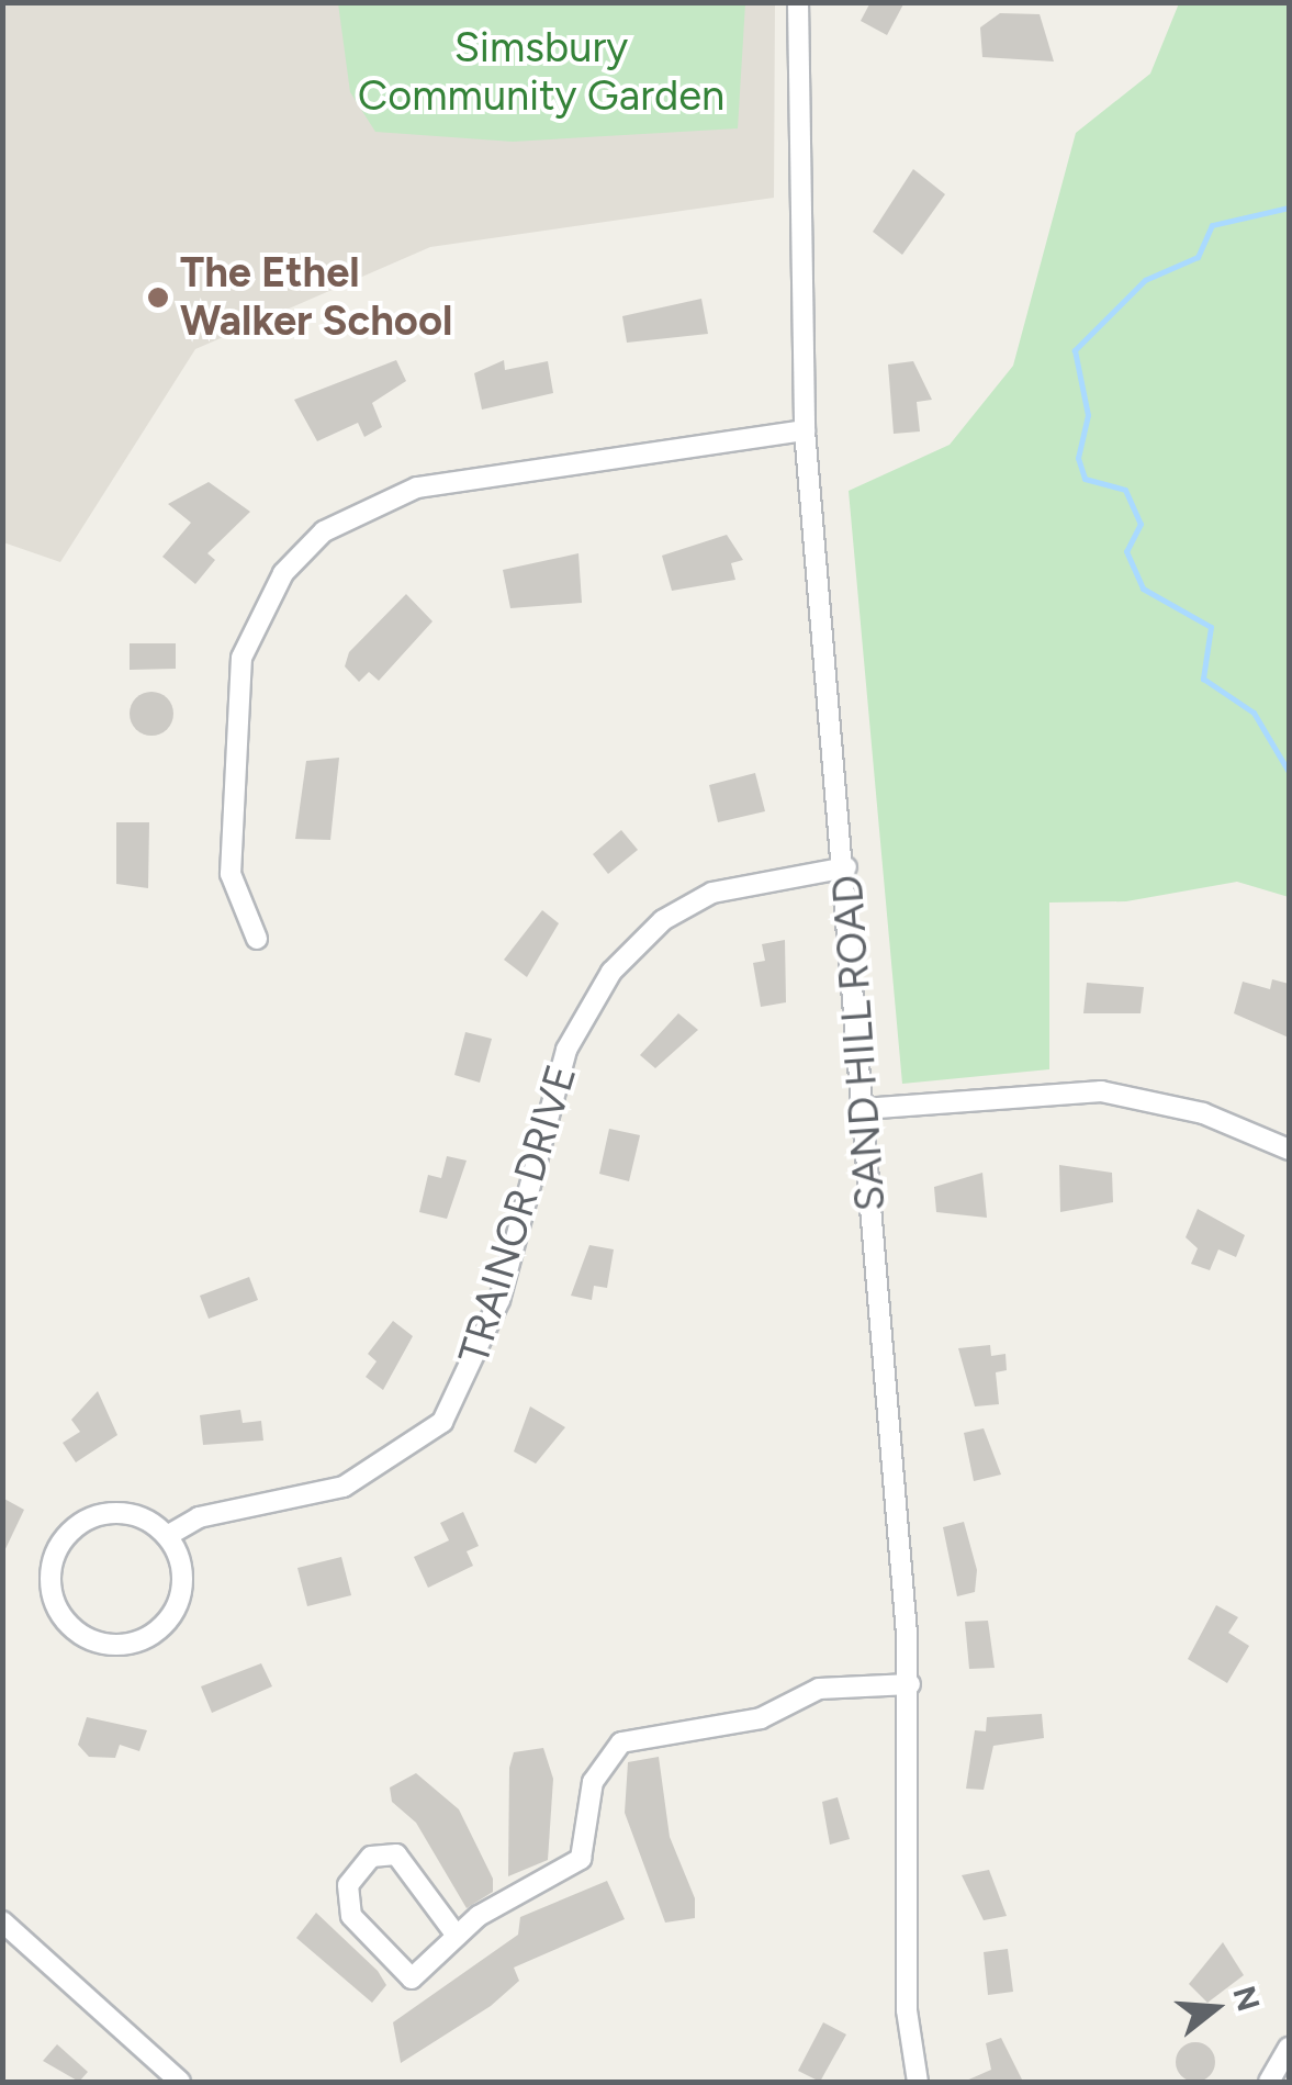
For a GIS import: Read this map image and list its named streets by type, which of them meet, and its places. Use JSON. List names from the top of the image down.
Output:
{
  "streets": {
    "street": ["SAND HILL ROAD", "TRAINOR DRIVE"]
  },
  "crossings": [
    ["SAND HILL ROAD", "TRAINOR DRIVE"]
  ],
  "parks": ["Simsbury Community Garden"],
  "places": ["The Ethel Walker School"],
  "north": "right"
}
